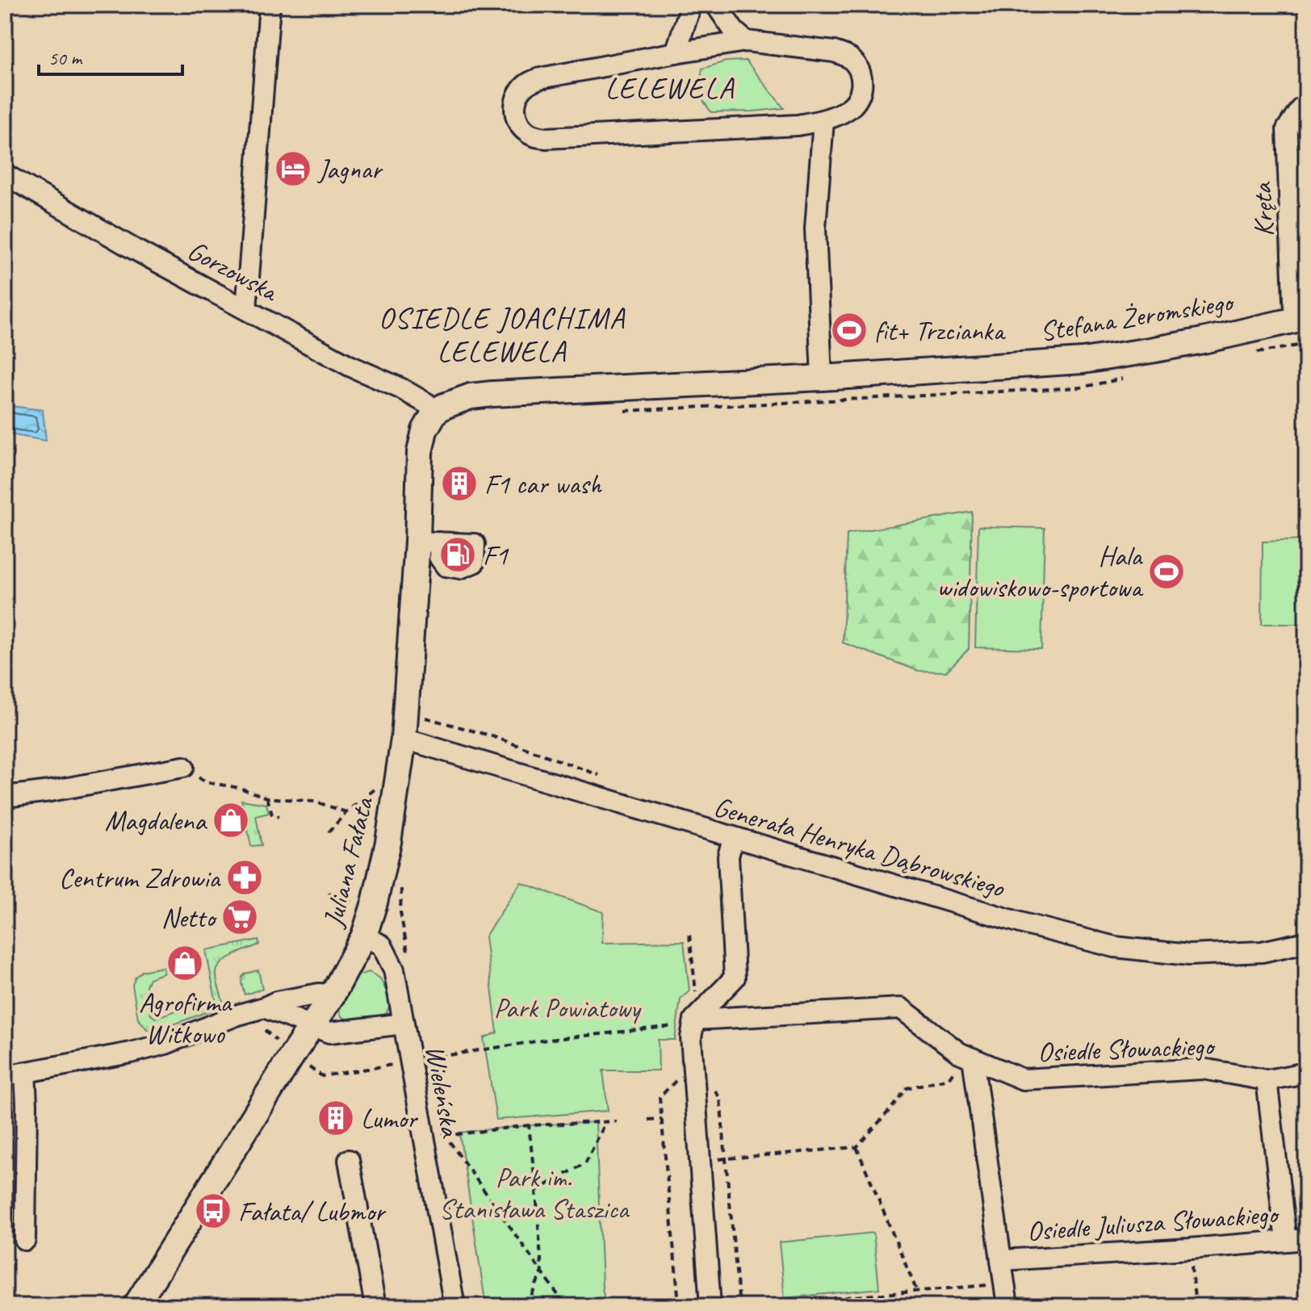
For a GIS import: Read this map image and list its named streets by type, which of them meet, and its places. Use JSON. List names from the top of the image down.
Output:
{
  "streets": {
    "main road": ["Stefana Żeromskiego", "Juliana Fałata"],
    "street": [
      "Kręta",
      "Gorzowska",
      "Generała Henryka Dąbrowskiego",
      "Osiedle Słowackiego",
      "Wieleńska",
      "Osiedle Juliusza Słowackiego"
    ]
  },
  "crossings": [
    ["Kręta", "Stefana Żeromskiego"],
    ["Gorzowska", "Stefana Żeromskiego"],
    ["Gorzowska", "Juliana Fałata"],
    ["Stefana Żeromskiego", "Juliana Fałata"],
    ["Generała Henryka Dąbrowskiego", "Juliana Fałata"],
    ["Juliana Fałata", "Wieleńska"]
  ],
  "districts": ["LELEWELA", "OSIEDLE JOACHIMA LELEWELA"],
  "parks": ["Park Powiatowy", "Park im. Stanisława Staszica"],
  "places": {
    "hotel": ["Jagnar"],
    "sports": ["fit+ Trzcianka", "Hala widowiskowo-sportowa"],
    "building": ["F1 car wash", "Lumor"],
    "fuel station": ["F1"],
    "shop": ["Magdalena", "Agrofirma Witkowo"],
    "pharmacy": ["Centrum Zdrowia"],
    "supermarket": ["Netto"],
    "bus stop": ["Fałata/ Lubmor"]
  },
  "scale_bar": "50 m"
}
